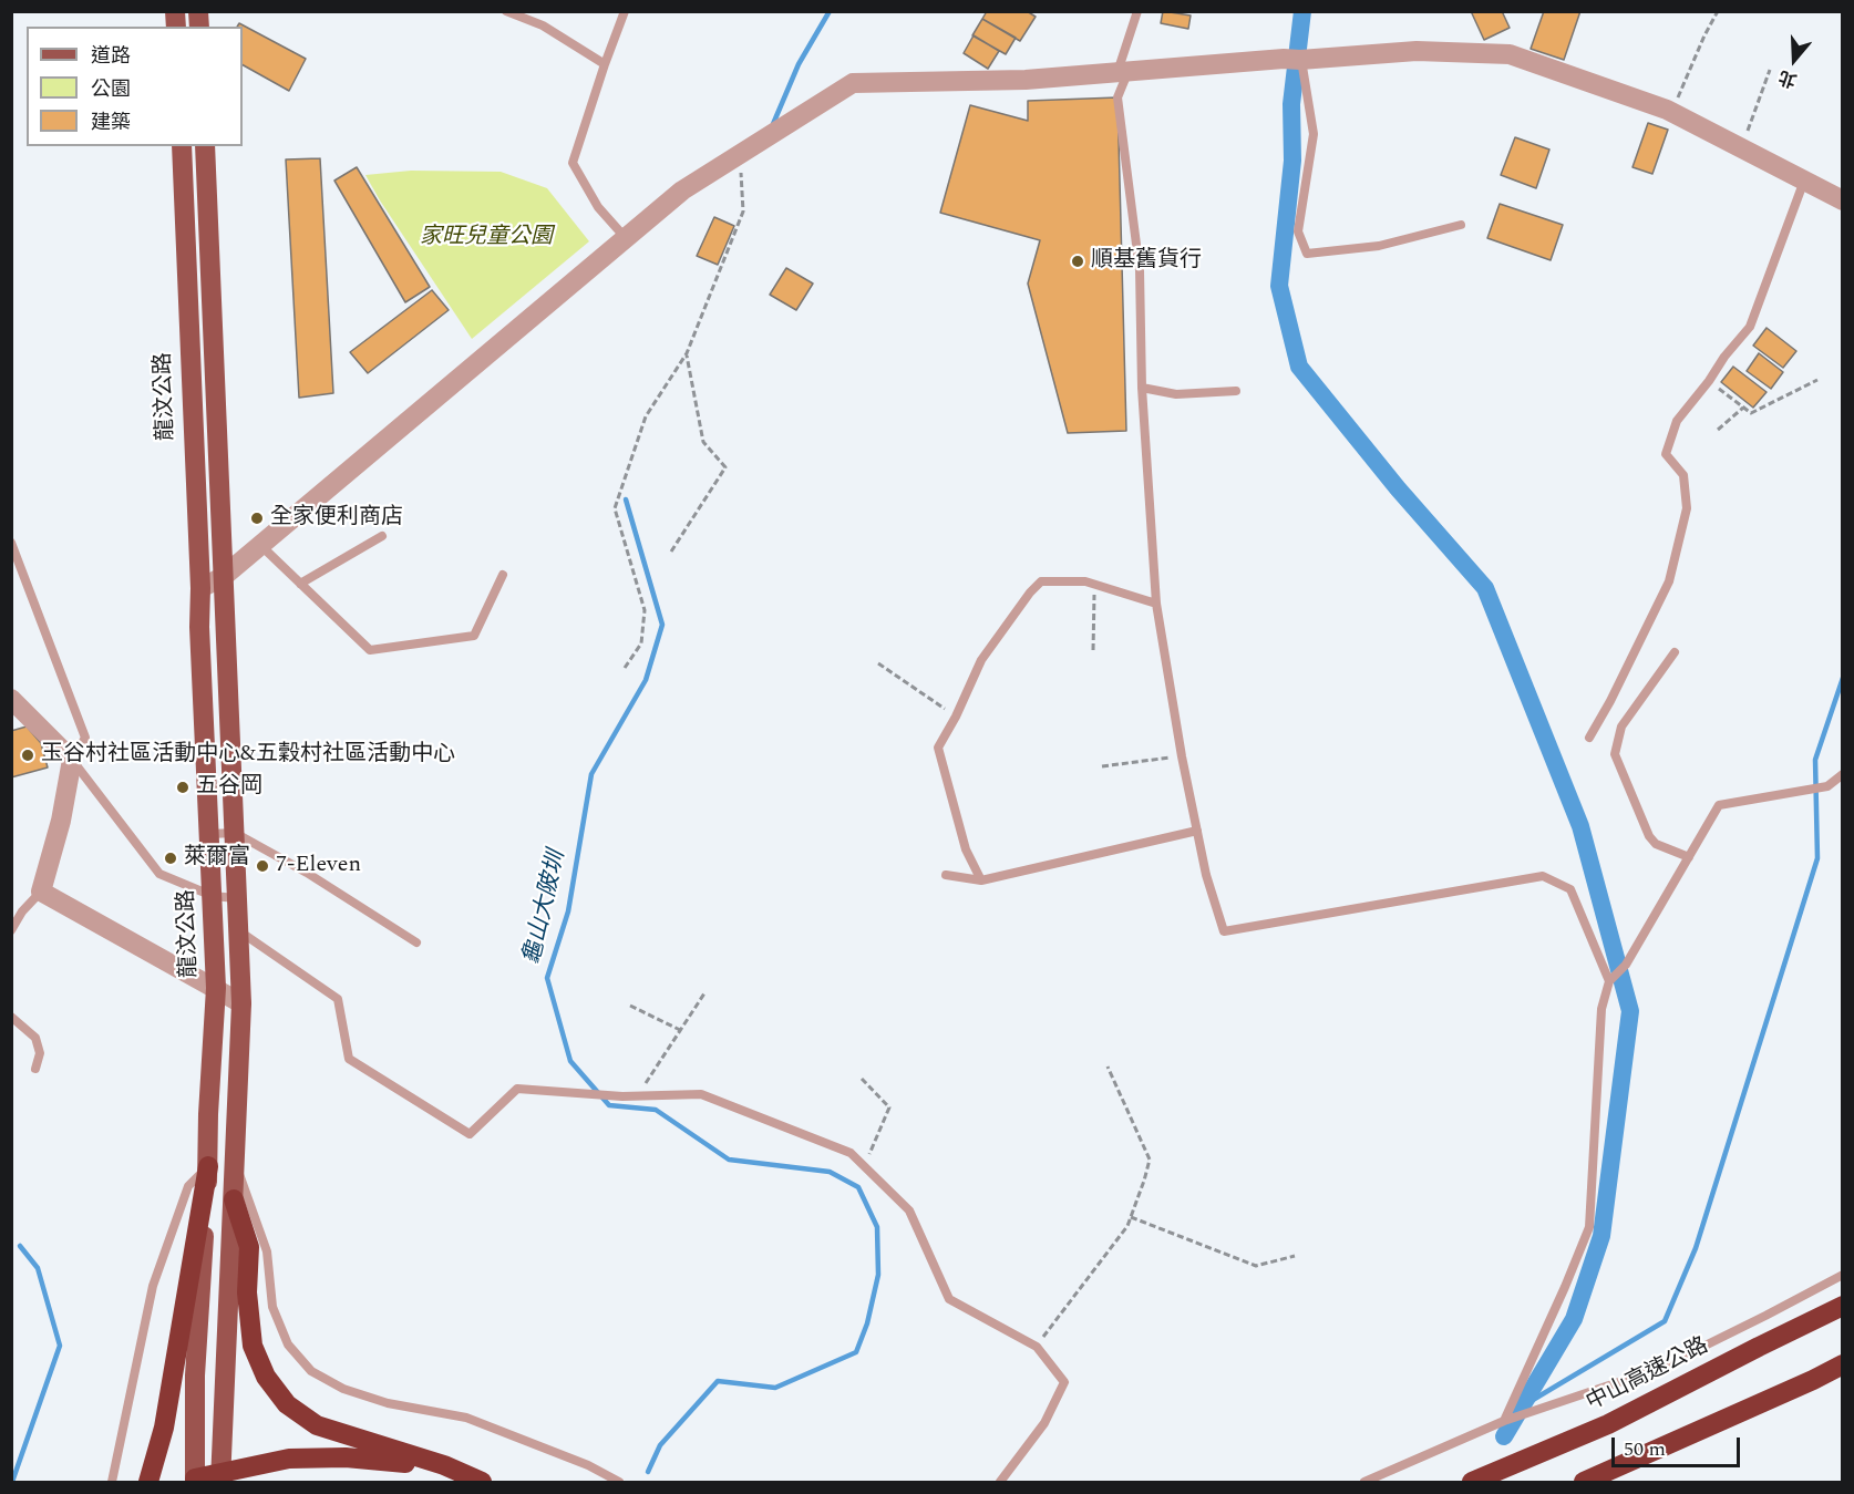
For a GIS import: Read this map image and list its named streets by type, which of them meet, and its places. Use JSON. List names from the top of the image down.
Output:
{
  "streets": {
    "highway": ["中山高速公路"],
    "main road": ["龍汶公路"]
  },
  "water": ["龜山大陂圳"],
  "parks": ["家旺兒童公園"],
  "places": [
    "順基舊貨行",
    "全家便利商店",
    "玉谷村社區活動中心&五穀村社區活動中心",
    "五谷岡",
    "萊爾富",
    "7-Eleven"
  ],
  "legend": ["道路", "公園", "建築"],
  "scale_bar": "50 m",
  "north": "bottom"
}
